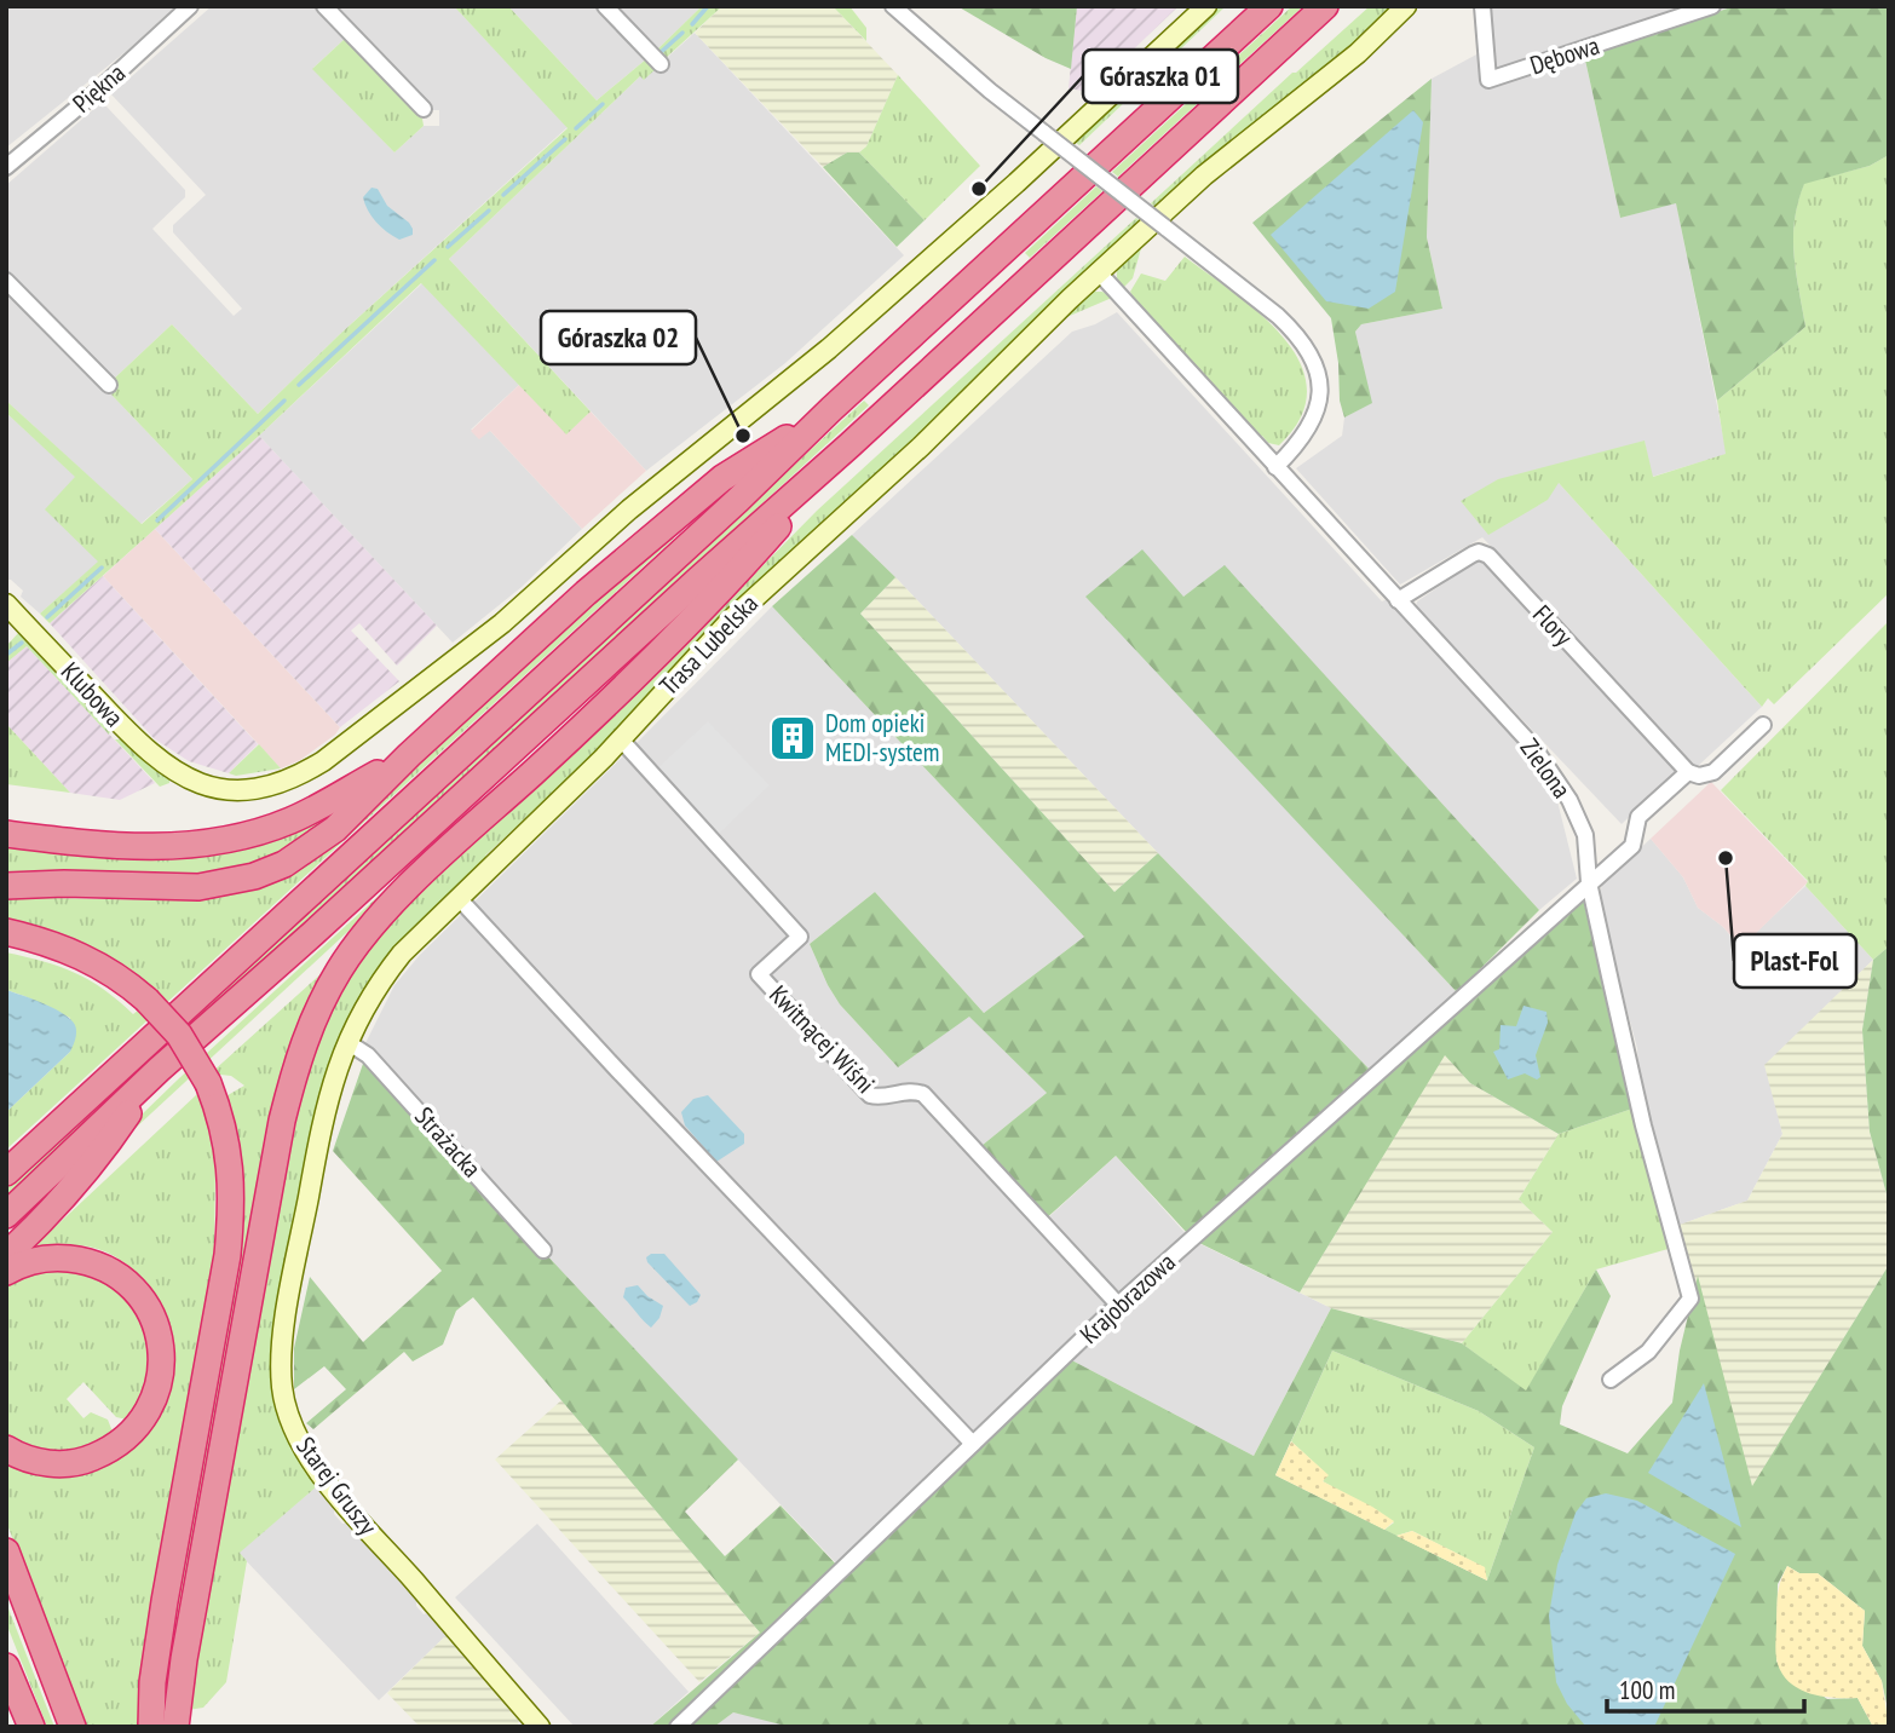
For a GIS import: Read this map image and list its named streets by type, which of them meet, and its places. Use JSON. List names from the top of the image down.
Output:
{
  "streets": {
    "street": [
      "Dębowa",
      "Piękna",
      "Flory",
      "Trasa Lubelska",
      "Klubowa",
      "Zielona",
      "Kwitnącej Wiśni",
      "Strażacka",
      "Krajobrazowa",
      "Starej Gruszy"
    ]
  },
  "crossings": [
    ["Flory", "Zielona"],
    ["Flory", "Krajobrazowa"],
    ["Trasa Lubelska", "Zielona"],
    ["Trasa Lubelska", "Kwitnącej Wiśni"],
    ["Trasa Lubelska", "Strażacka"],
    ["Trasa Lubelska", "Starej Gruszy"],
    ["Zielona", "Krajobrazowa"],
    ["Kwitnącej Wiśni", "Krajobrazowa"],
    ["Strażacka", "Starej Gruszy"]
  ],
  "places": {
    "other": ["Góraszka 01", "Góraszka 02", "Plast-Fol"],
    "building": ["Dom opieki MEDI-system"]
  },
  "scale_bar": "100 m"
}
